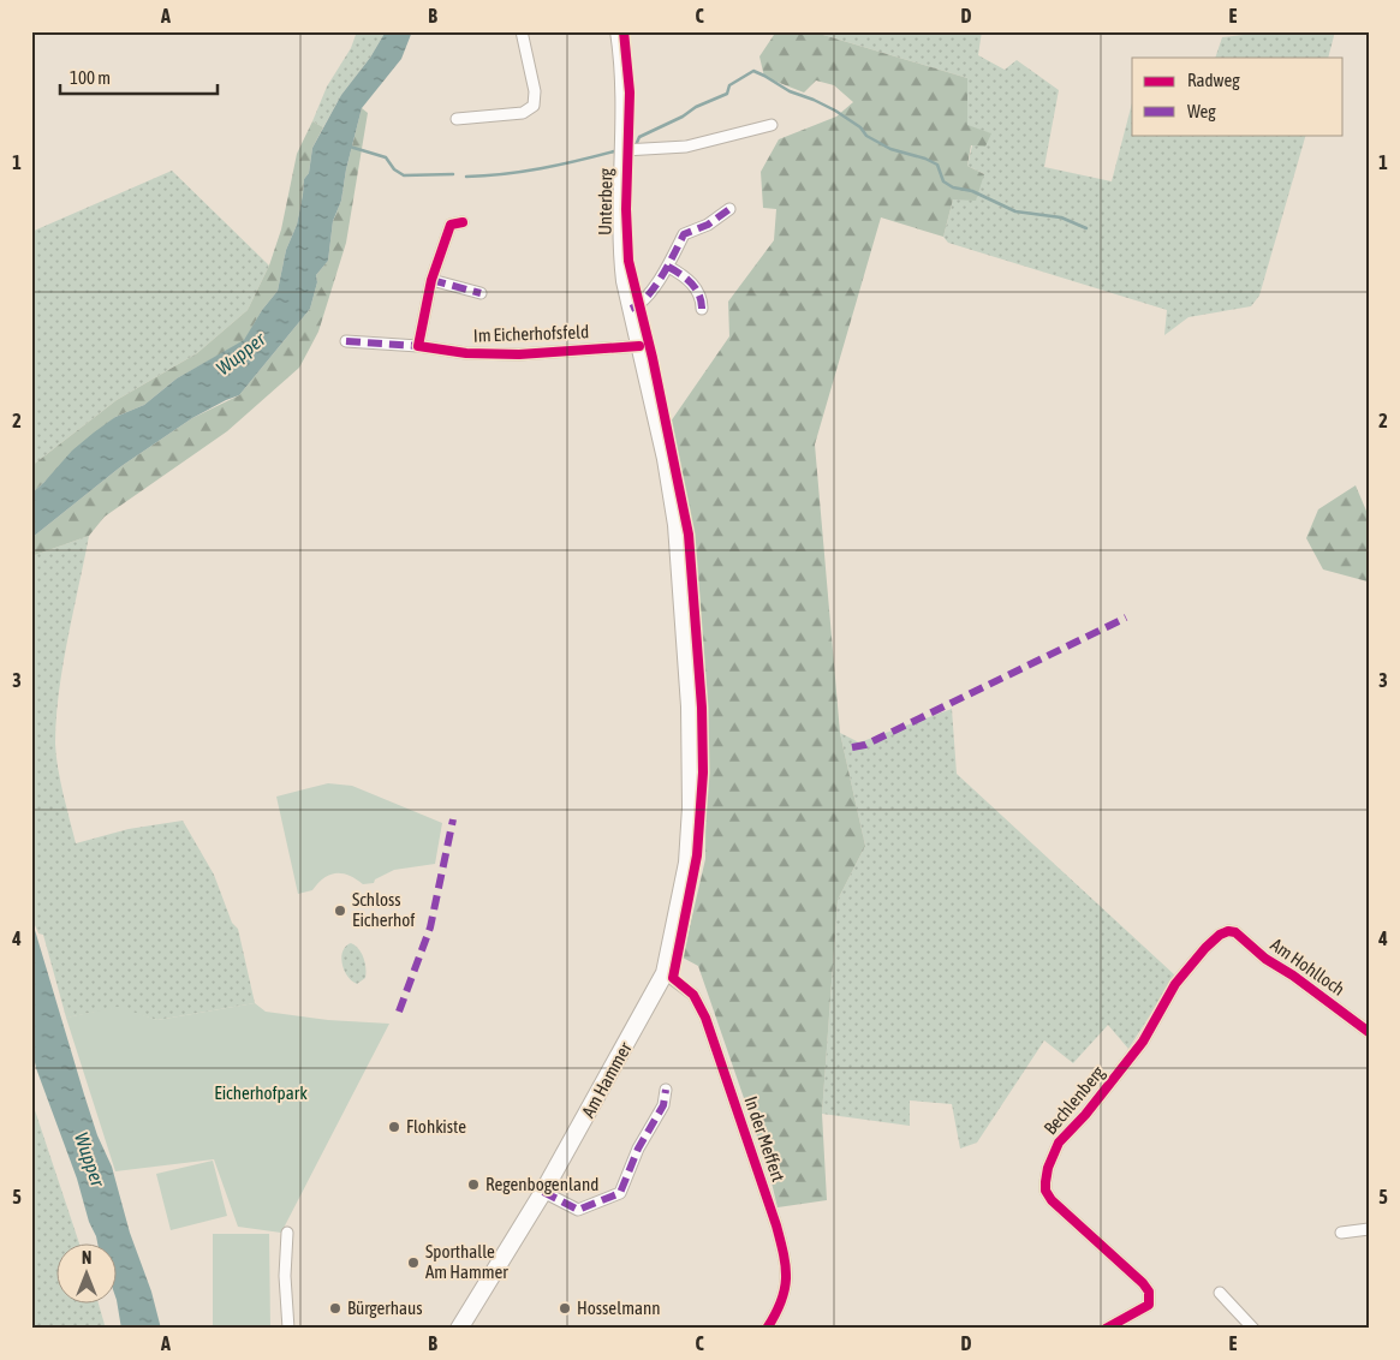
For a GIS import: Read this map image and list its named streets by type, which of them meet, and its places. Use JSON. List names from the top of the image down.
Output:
{
  "streets": {
    "main road": ["Unterberg", "Am Hammer"],
    "street": [
      "Im Eicherhofsfeld",
      "Am Hohlloch",
      "Bechlenberg",
      "In der Meffert"
    ]
  },
  "crossings": [
    ["Unterberg", "Im Eicherhofsfeld"],
    ["Unterberg", "Am Hammer"],
    ["Am Hohlloch", "Bechlenberg"],
    ["Am Hammer", "In der Meffert"]
  ],
  "water": ["Wupper"],
  "parks": ["Eicherhofpark"],
  "places": [
    "Schloss Eicherhof",
    "Flohkiste",
    "Regenbogenland",
    "Sporthalle Am Hammer",
    "Bürgerhaus",
    "Hosselmann"
  ],
  "legend": ["Radweg", "Weg"],
  "scale_bar": "100 m",
  "north": "top",
  "grid": {
    "columns": [
      "A",
      "B",
      "C",
      "D",
      "E"
    ],
    "rows": [
      "1",
      "2",
      "3",
      "4",
      "5"
    ]
  }
}
